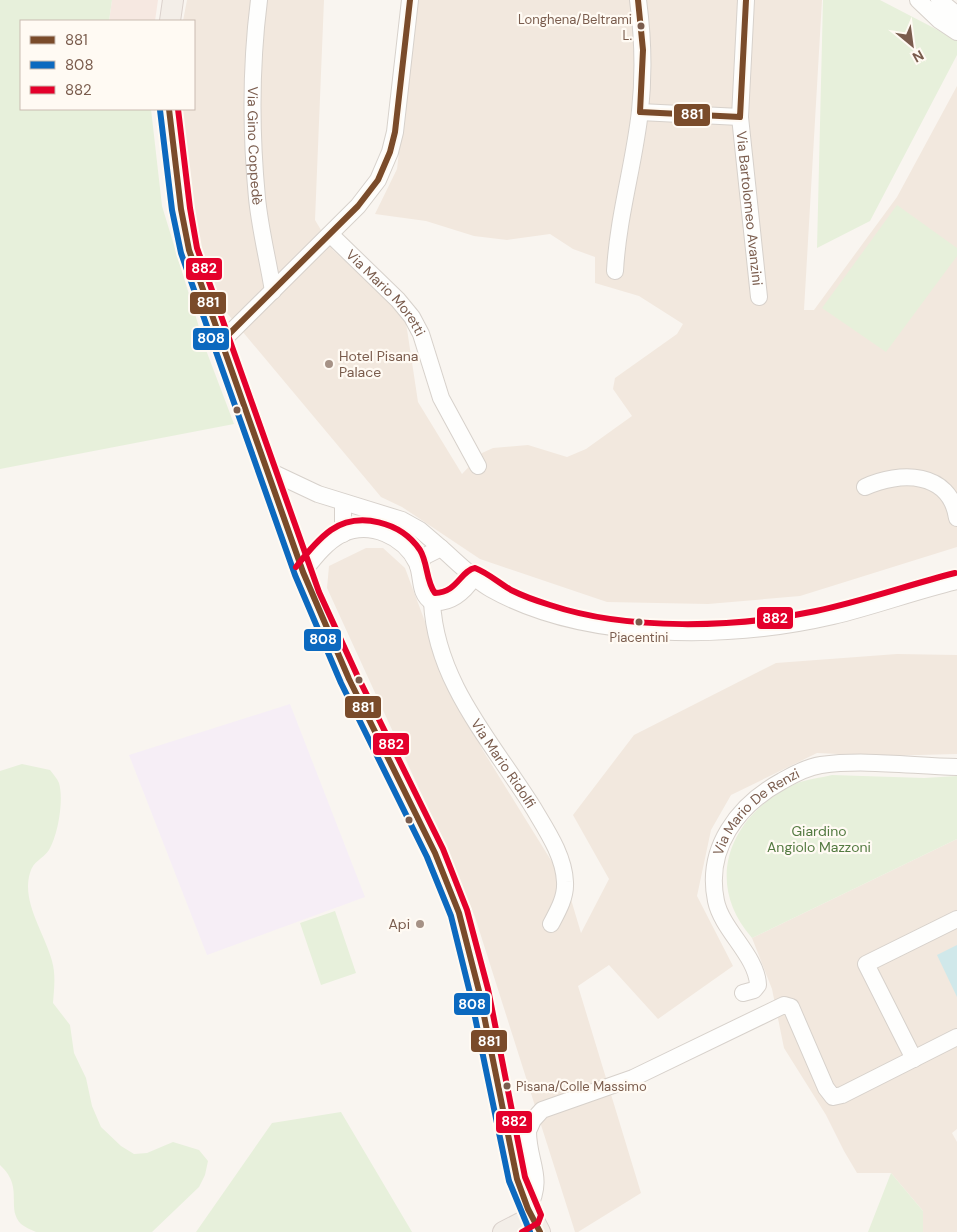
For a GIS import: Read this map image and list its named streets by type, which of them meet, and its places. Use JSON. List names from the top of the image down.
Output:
{
  "streets": {
    "street": [
      "Via Gino Coppedè",
      "Via Bartolomeo Avanzini",
      "Via Mario Moretti",
      "Via Mario Ridolfi",
      "Via Mario De Renzi"
    ]
  },
  "parks": ["Giardino Angiolo Mazzoni"],
  "places": [
    "Longhena/Beltrami L.",
    "Hotel Pisana Palace",
    "Piacentini",
    "Api",
    "Pisana/Colle Massimo"
  ],
  "lines": ["transit line 881", "transit line 808", "transit line 882"],
  "legend": ["881", "808", "882"],
  "north": "bottom right"
}
